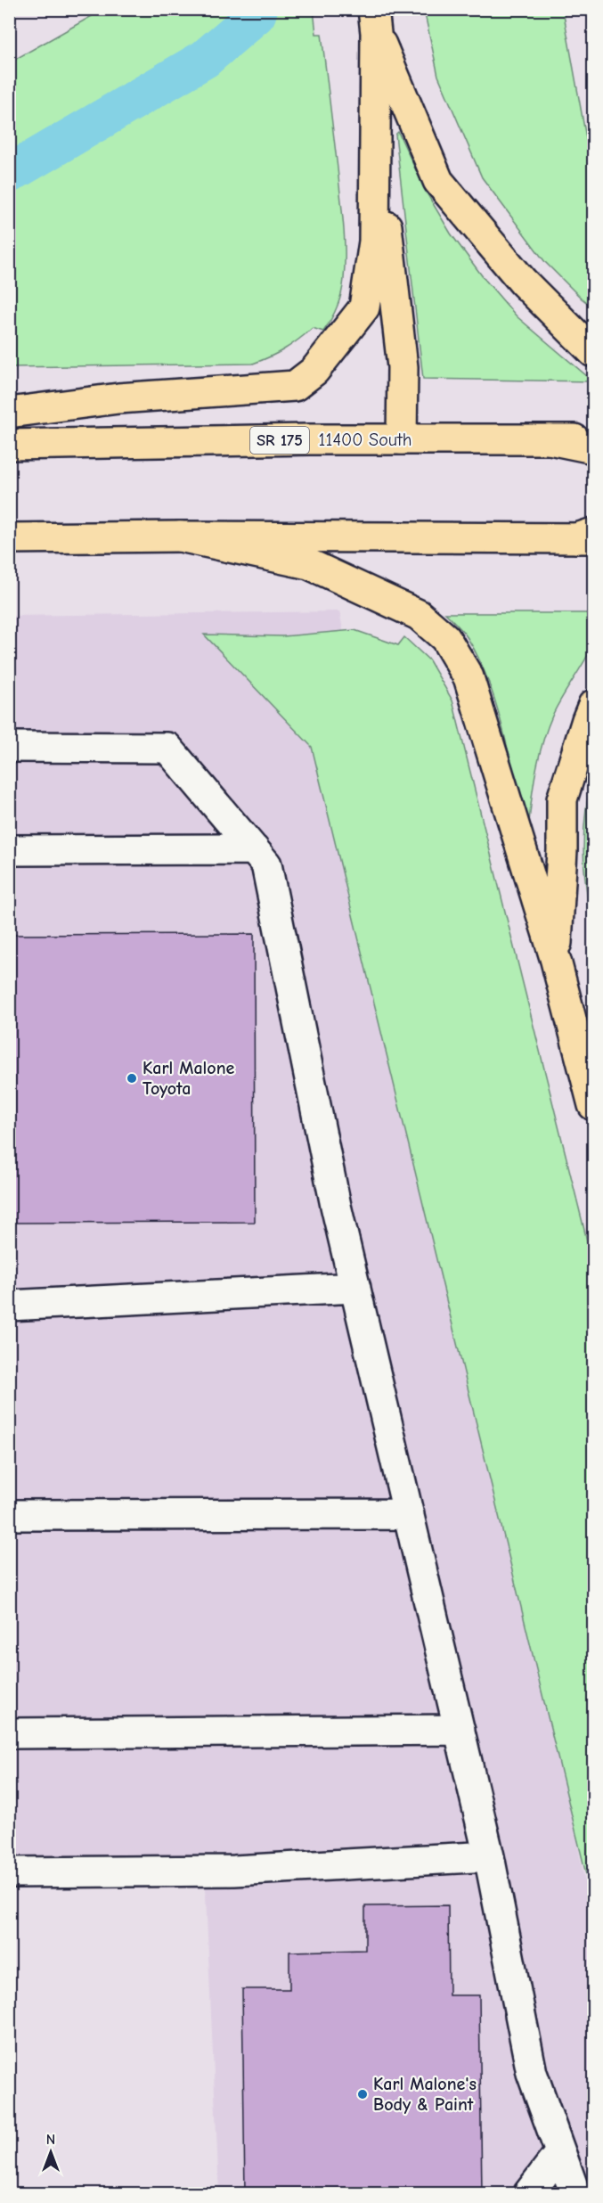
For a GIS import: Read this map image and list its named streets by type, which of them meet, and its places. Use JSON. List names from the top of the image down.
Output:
{
  "streets": {
    "main road": ["11400 South", "SR 175"]
  },
  "places": ["Karl Malone Toyota", "Karl Malone's Body & Paint"],
  "north": "top"
}
